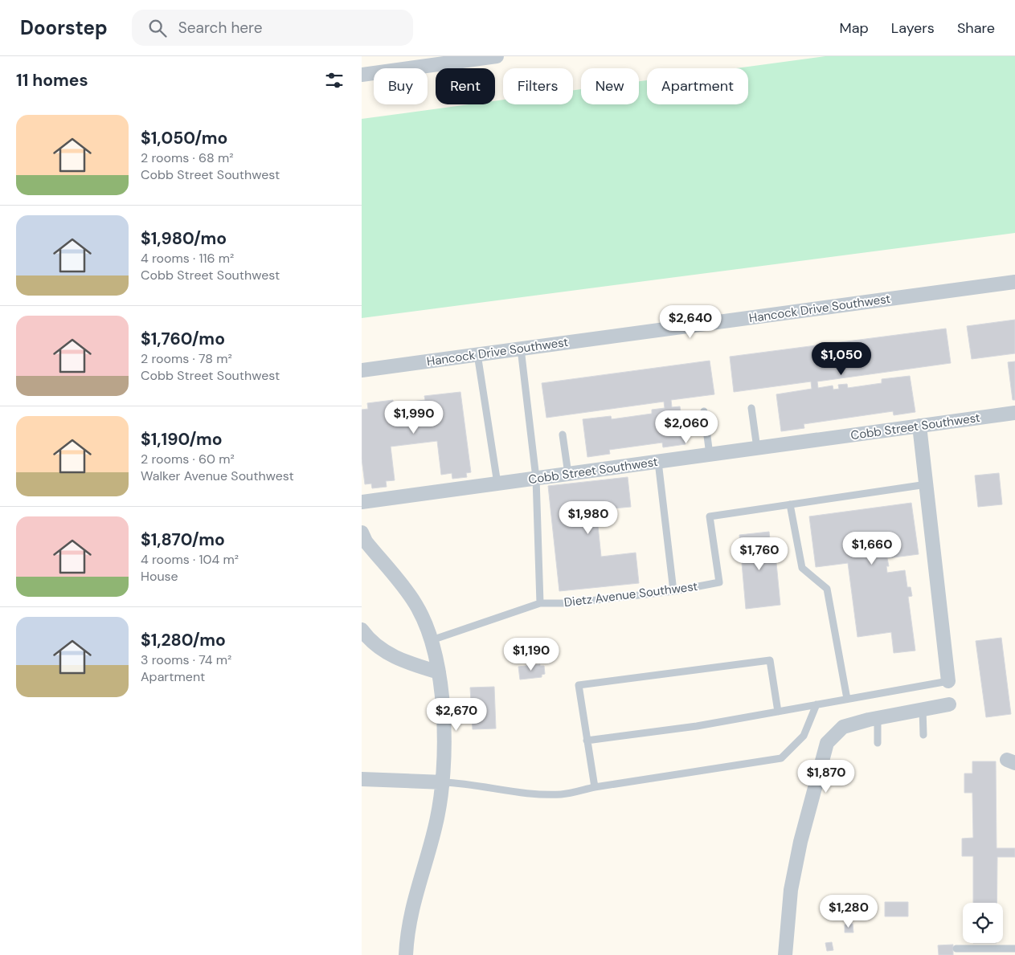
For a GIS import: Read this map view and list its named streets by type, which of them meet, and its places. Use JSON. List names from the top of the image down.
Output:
{
  "streets": {
    "street": ["Hancock Drive Southwest", "Cobb Street Southwest"],
    "lane": ["Dietz Avenue Southwest"]
  },
  "page": {
    "header": "Doorstep",
    "search": "Search here",
    "nav": ["Map", "Layers", "Share"],
    "heading": "11 homes",
    "chip": [
      "Buy",
      "Rent",
      "Filters",
      "New",
      "Apartment"
    ],
    "list": [
      {
        "name": "$1,050/mo",
        "note": "2 rooms · 68 m² · Cobb Street Southwest"
      },
      {
        "name": "$1,980/mo",
        "note": "4 rooms · 116 m² · Cobb Street Southwest"
      },
      {
        "name": "$1,760/mo",
        "note": "2 rooms · 78 m² · Cobb Street Southwest"
      },
      {
        "name": "$1,190/mo",
        "note": "2 rooms · 60 m² · Walker Avenue Southwest"
      },
      {
        "name": "$1,870/mo",
        "note": "4 rooms · 104 m² · House"
      },
      {
        "name": "$1,280/mo",
        "note": "3 rooms · 74 m² · Apartment"
      }
    ],
    "price": [
      "$2,640",
      "$1,050",
      "$1,990",
      "$2,060",
      "$1,980",
      "$1,660",
      "$1,760",
      "$1,190",
      "$2,670",
      "$1,870",
      "$1,280"
    ]
  }
}
